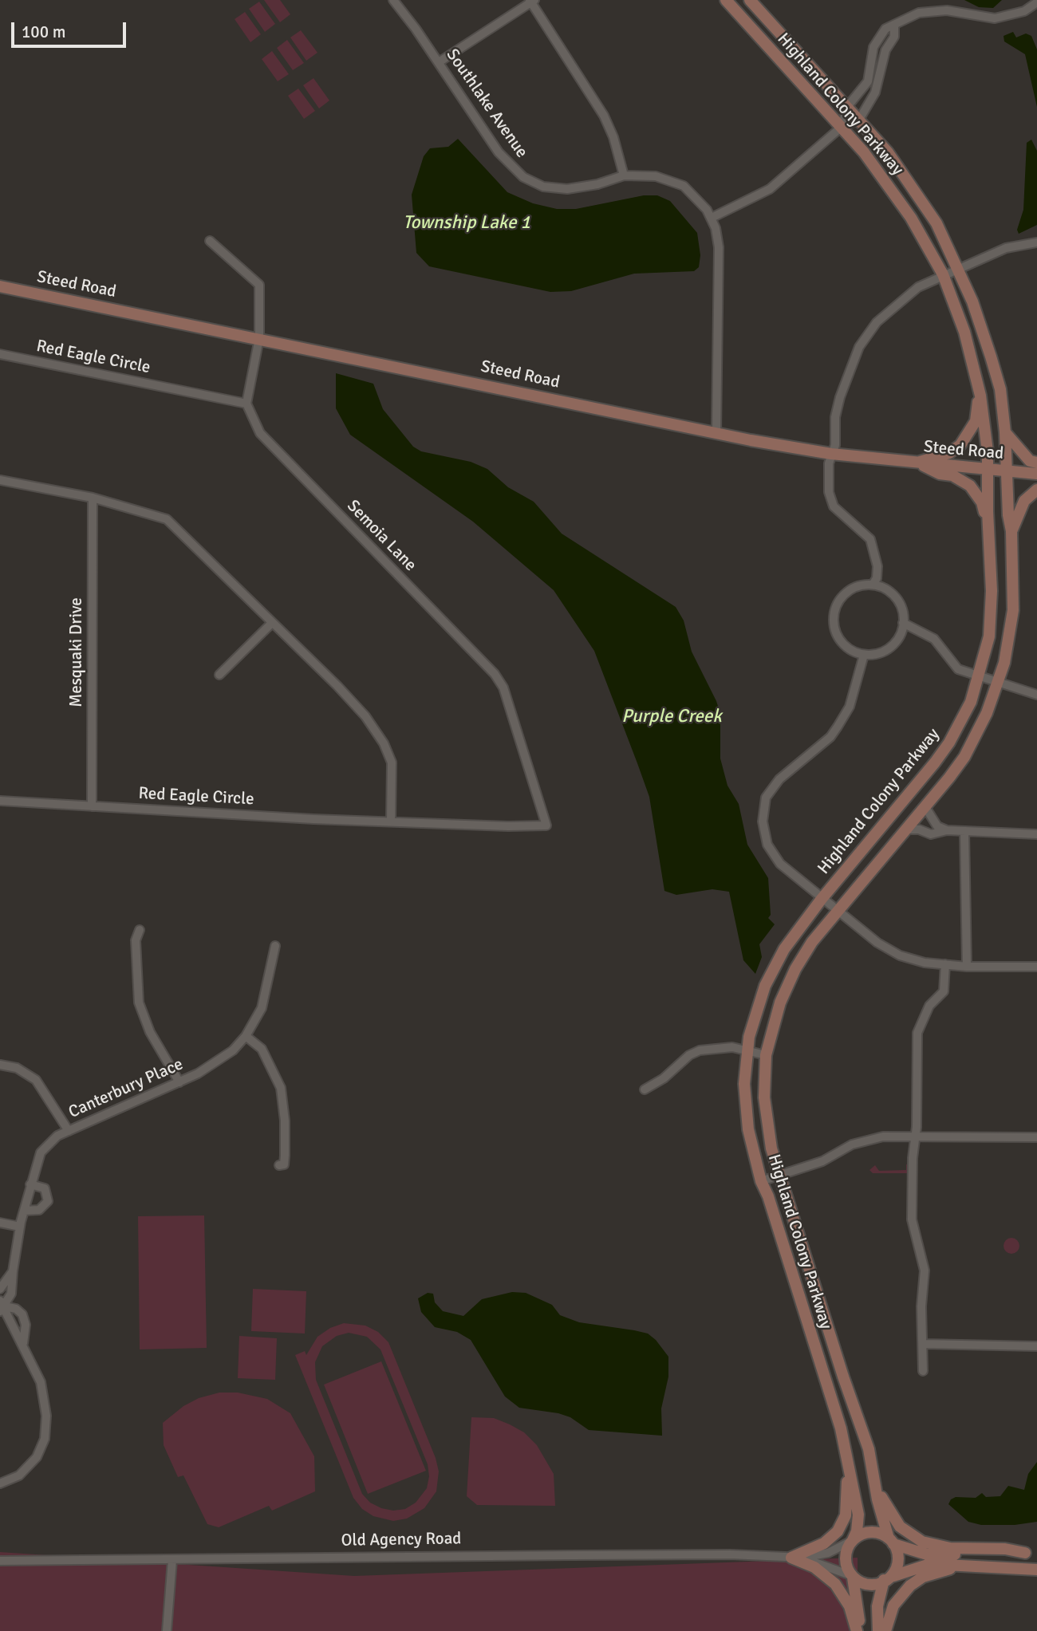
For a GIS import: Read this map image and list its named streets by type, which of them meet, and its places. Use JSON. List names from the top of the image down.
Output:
{
  "streets": {
    "street": [
      "Southlake Avenue",
      "Highland Colony Parkway",
      "Steed Road",
      "Red Eagle Circle",
      "Semoia Lane",
      "Mesquaki Drive",
      "Canterbury Place",
      "Old Agency Road"
    ]
  },
  "crossings": [
    ["Southlake Avenue", "Steed Road"],
    ["Highland Colony Parkway", "Steed Road"],
    ["Highland Colony Parkway", "Old Agency Road"],
    ["Red Eagle Circle", "Semoia Lane"],
    ["Red Eagle Circle", "Mesquaki Drive"]
  ],
  "water": ["Township Lake 1", "Purple Creek"],
  "scale_bar": "100 m"
}
